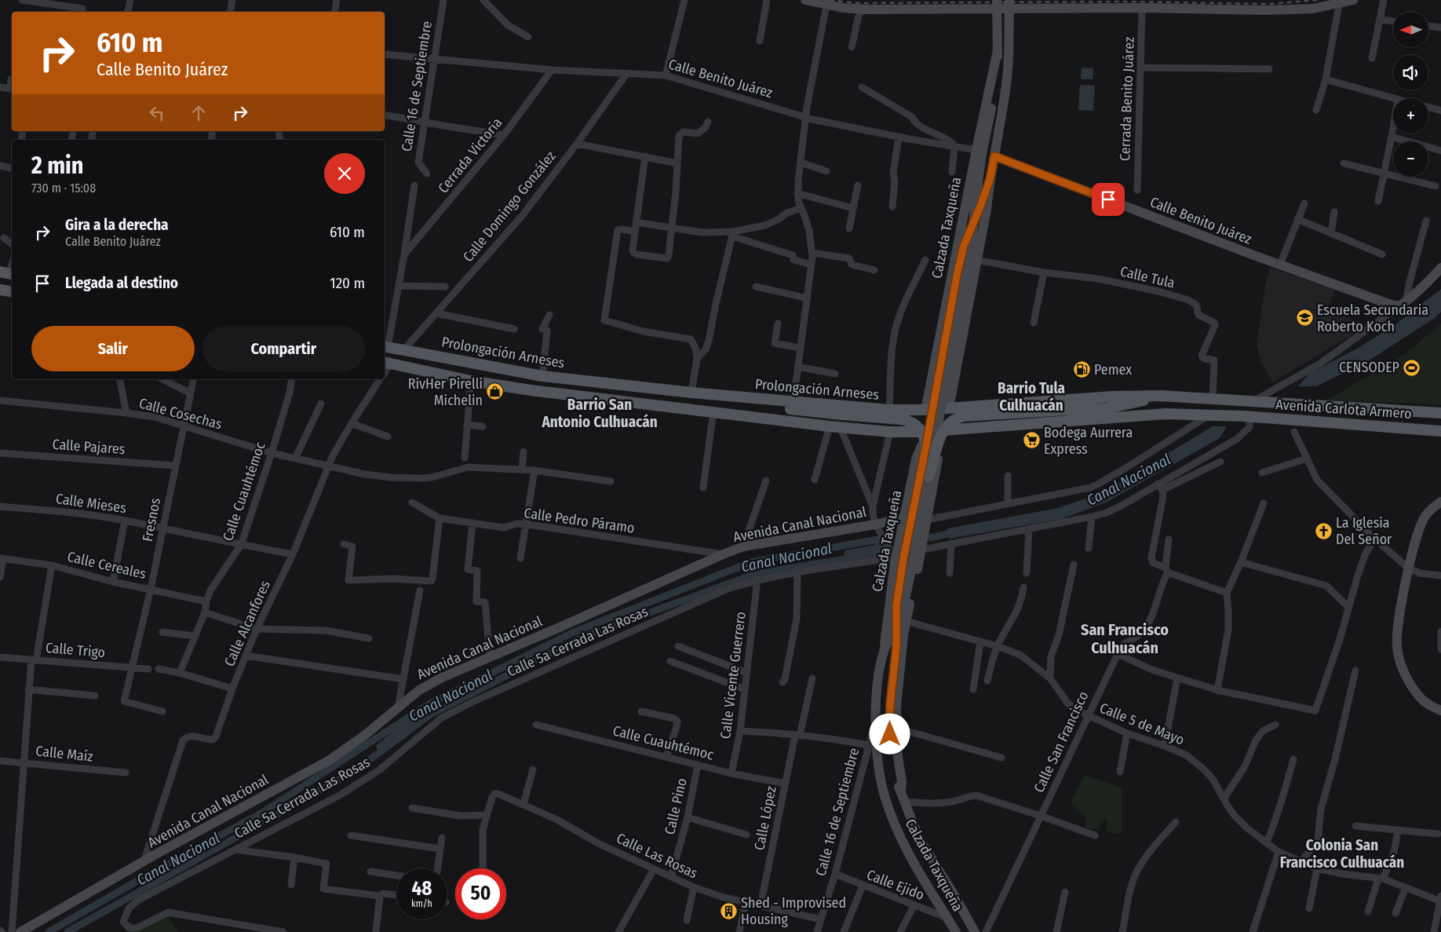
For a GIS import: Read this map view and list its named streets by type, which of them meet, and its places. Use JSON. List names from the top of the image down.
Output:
{
  "streets": {
    "main road": [
      "Calle Benito Juárez",
      "Calzada Taxqueña",
      "Prolongación Arneses",
      "Avenida Carlota Armero",
      "Avenida Canal Nacional"
    ],
    "street": [
      "Calle 16 de Septiembre",
      "Cerrada Benito Juárez",
      "Cerrada Victoria",
      "Calle Domingo González",
      "Calle Tula",
      "Calle Cosechas",
      "Calle Pajares",
      "Calle Cuauhtémoc",
      "Calle Mieses",
      "Fresnos",
      "Calle Pedro Páramo",
      "Calle Cereales",
      "Calle Alcanfores",
      "Calle 5a Cerrada Las Rosas",
      "Calle Trigo",
      "Calle Vicente Guerrero",
      "Calle 5 de Mayo",
      "Calle San Francisco",
      "Calle Maíz",
      "Calle Pino",
      "Calle López",
      "Calle Las Rosas",
      "Calle Ejido"
    ]
  },
  "crossings": [
    ["Calle Benito Juárez", "Calle 16 de Septiembre"],
    ["Calle Benito Juárez", "Cerrada Victoria"],
    ["Calle Benito Juárez", "Calle Domingo González"],
    ["Calle Benito Juárez", "Calzada Taxqueña"],
    ["Calle 16 de Septiembre", "Calzada Taxqueña"],
    ["Calle 16 de Septiembre", "Calle Las Rosas"],
    ["Calle 16 de Septiembre", "Calle Ejido"],
    ["Calle Domingo González", "Prolongación Arneses"],
    ["Calzada Taxqueña", "Calle Tula"],
    ["Calzada Taxqueña", "Prolongación Arneses"],
    ["Calzada Taxqueña", "Avenida Canal Nacional"],
    ["Calzada Taxqueña", "Calle 5a Cerrada Las Rosas"],
    ["Calzada Taxqueña", "Calle 5 de Mayo"],
    ["Calzada Taxqueña", "Calle Ejido"],
    ["Calle Tula", "Prolongación Arneses"],
    ["Prolongación Arneses", "Avenida Carlota Armero"],
    ["Calle Cosechas", "Calle Cuauhtémoc"],
    ["Calle Cosechas", "Fresnos"],
    ["Calle Cosechas", "Calle Alcanfores"],
    ["Calle Pajares", "Fresnos"],
    ["Calle Cuauhtémoc", "Calle Mieses"],
    ["Calle Cuauhtémoc", "Calle Cereales"],
    ["Calle Cuauhtémoc", "Calle Vicente Guerrero"],
    ["Calle Cuauhtémoc", "Calle Pino"],
    ["Calle Cuauhtémoc", "Calle López"],
    ["Calle Mieses", "Fresnos"],
    ["Calle Mieses", "Calle Alcanfores"],
    ["Fresnos", "Calle Cereales"],
    ["Fresnos", "Calle Trigo"],
    ["Calle Pedro Páramo", "Avenida Canal Nacional"],
    ["Avenida Canal Nacional", "Calle Alcanfores"],
    ["Calle 5a Cerrada Las Rosas", "Calle Vicente Guerrero"],
    ["Calle 5 de Mayo", "Calle San Francisco"],
    ["Calle Pino", "Calle Las Rosas"],
    ["Calle López", "Calle Las Rosas"]
  ],
  "districts": [
    "Barrio Tula Culhuacán",
    "Barrio San Antonio Culhuacán",
    "San Francisco Culhuacán",
    "Colonia San Francisco Culhuacán"
  ],
  "water": ["Canal Nacional"],
  "places": {
    "school or university": ["Escuela Secundaria Roberto Koch"],
    "sports": ["CENSODEP"],
    "fuel station": ["Pemex"],
    "shop": ["RivHer Pirelli Michelin"],
    "supermarket": ["Bodega Aurrera Express"],
    "church": ["La Iglesia Del Señor"],
    "building": ["Shed - Improvised Housing"]
  },
  "north": "left",
  "page": {
    "map_buttons": ["+", "−"],
    "turn": ["610 m", "Calle Benito Juárez"],
    "heading": ["2 min", "730 m · 15:08"],
    "list": [
      {
        "name": "Gira a la derecha",
        "note": "Calle Benito Juárez",
        "value": "610 m"
      },
      {
        "name": "Llegada al destino",
        "value": "120 m"
      }
    ],
    "buttons": ["Salir", "Compartir"],
    "speed": "48 km/h",
    "limit": "50"
  }
}
